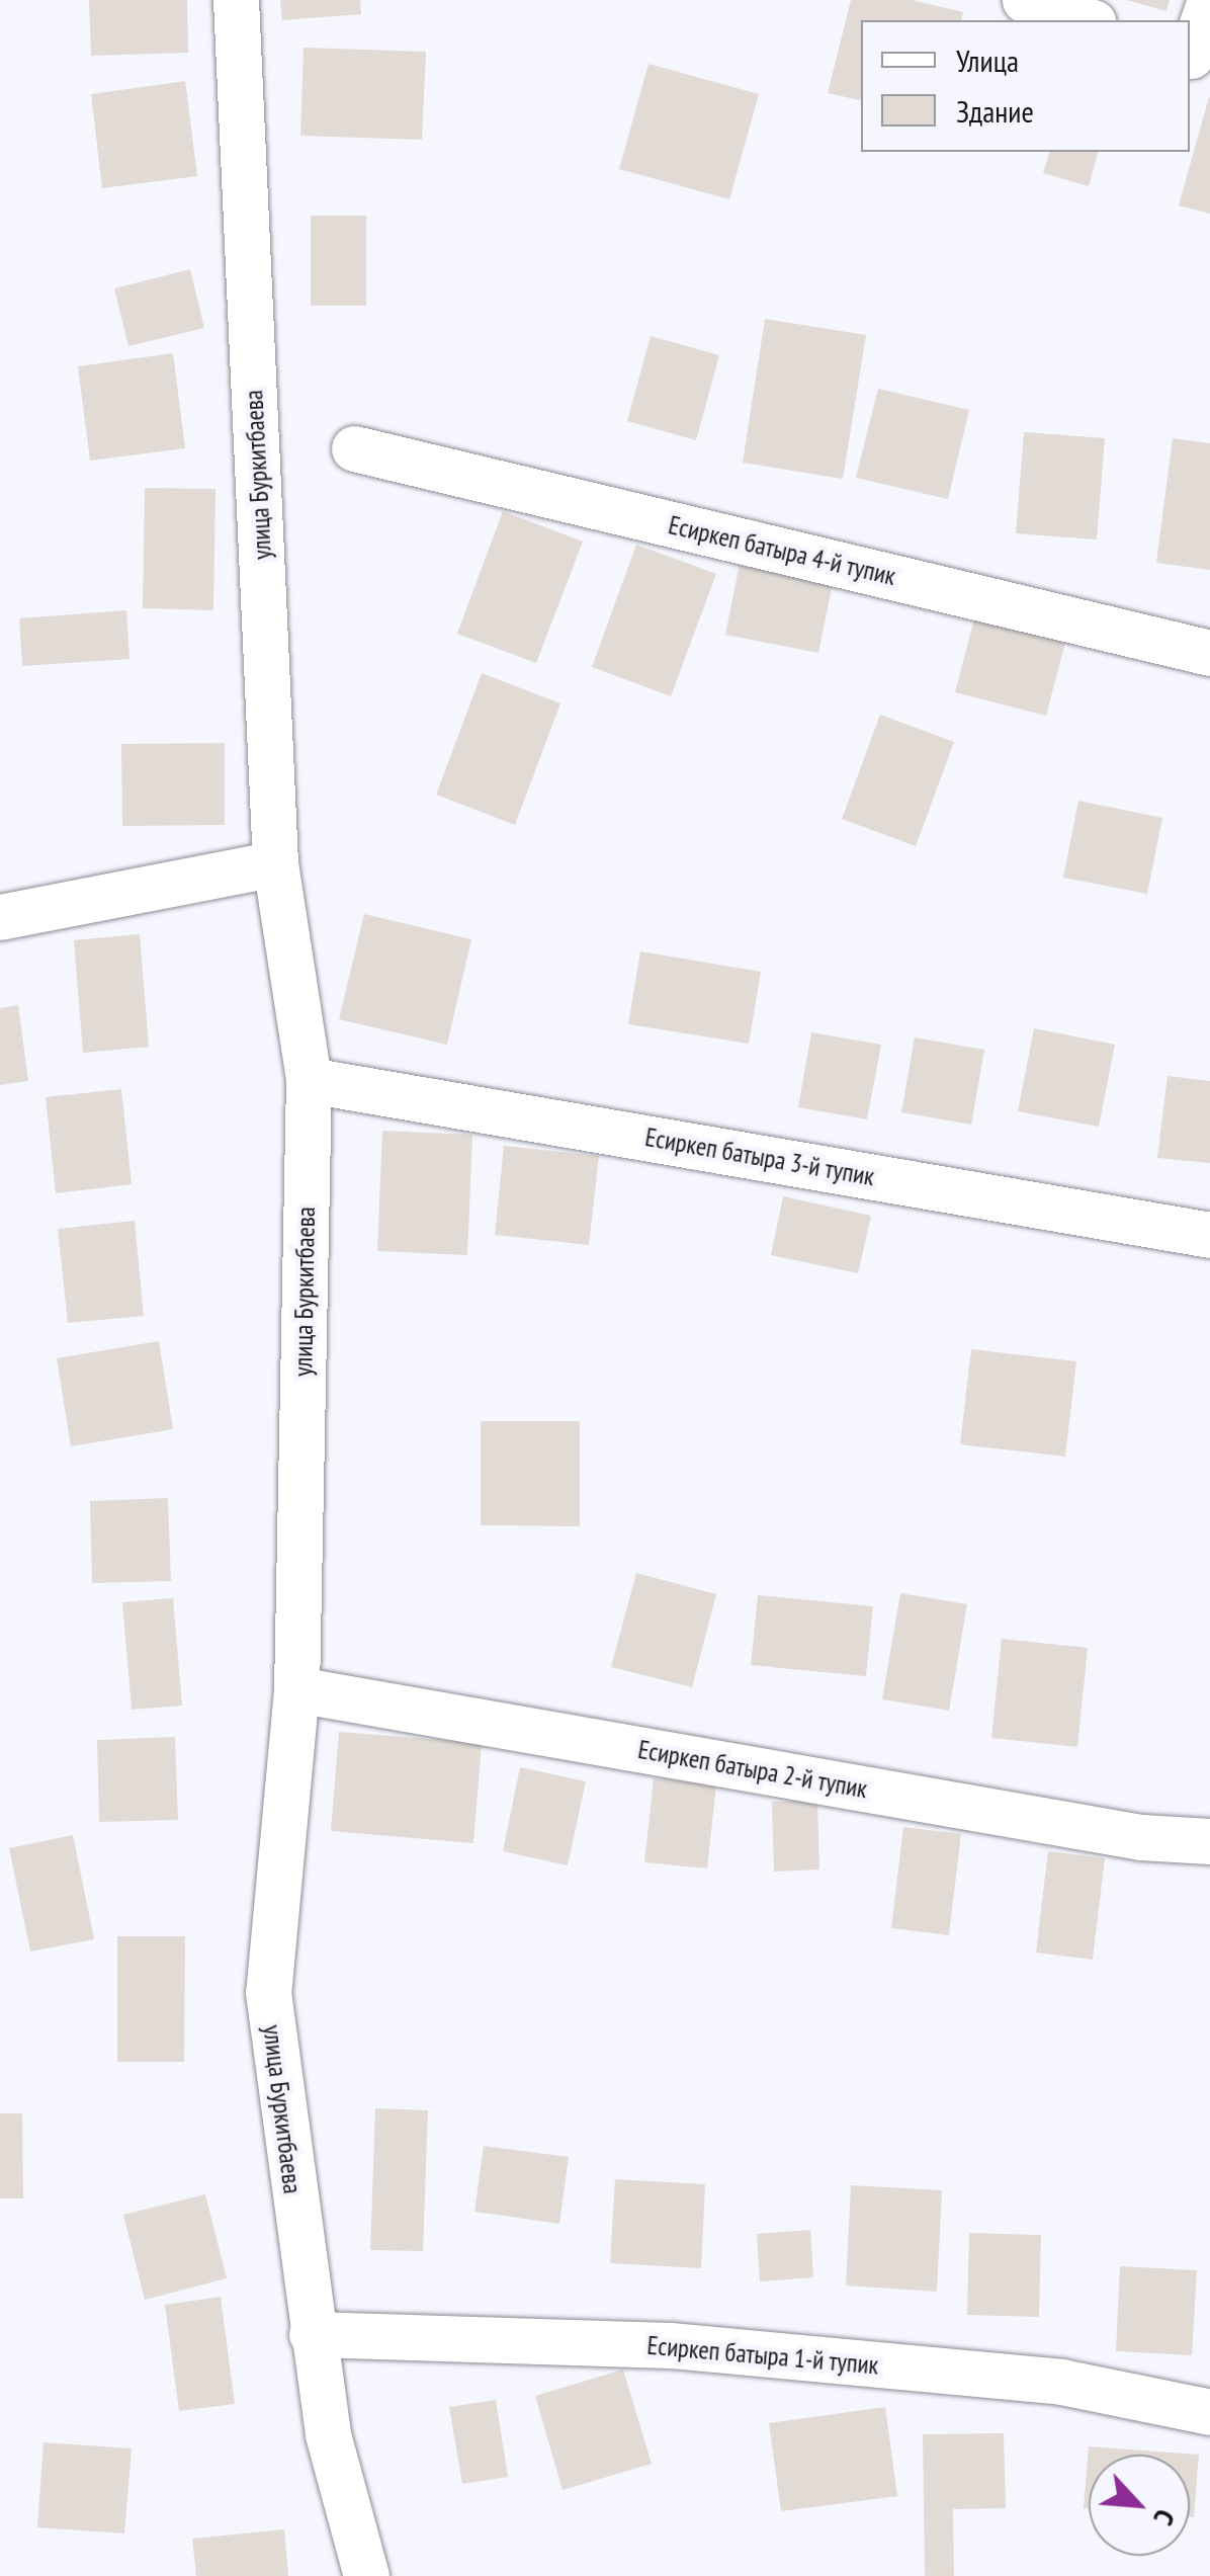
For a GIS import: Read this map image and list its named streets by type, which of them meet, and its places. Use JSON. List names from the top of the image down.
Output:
{
  "streets": {
    "street": [
      "улица Буркитбаева",
      "Есиркеп батыра 4-й тупик",
      "Есиркеп батыра 3-й тупик",
      "Есиркеп батыра 2-й тупик",
      "Есиркеп батыра 1-й тупик"
    ]
  },
  "crossings": [
    ["улица Буркитбаева", "Есиркеп батыра 3-й тупик"],
    ["улица Буркитбаева", "Есиркеп батыра 2-й тупик"],
    ["улица Буркитбаева", "Есиркеп батыра 1-й тупик"]
  ],
  "legend": ["Улица", "Здание"],
  "north": "bottom right"
}
